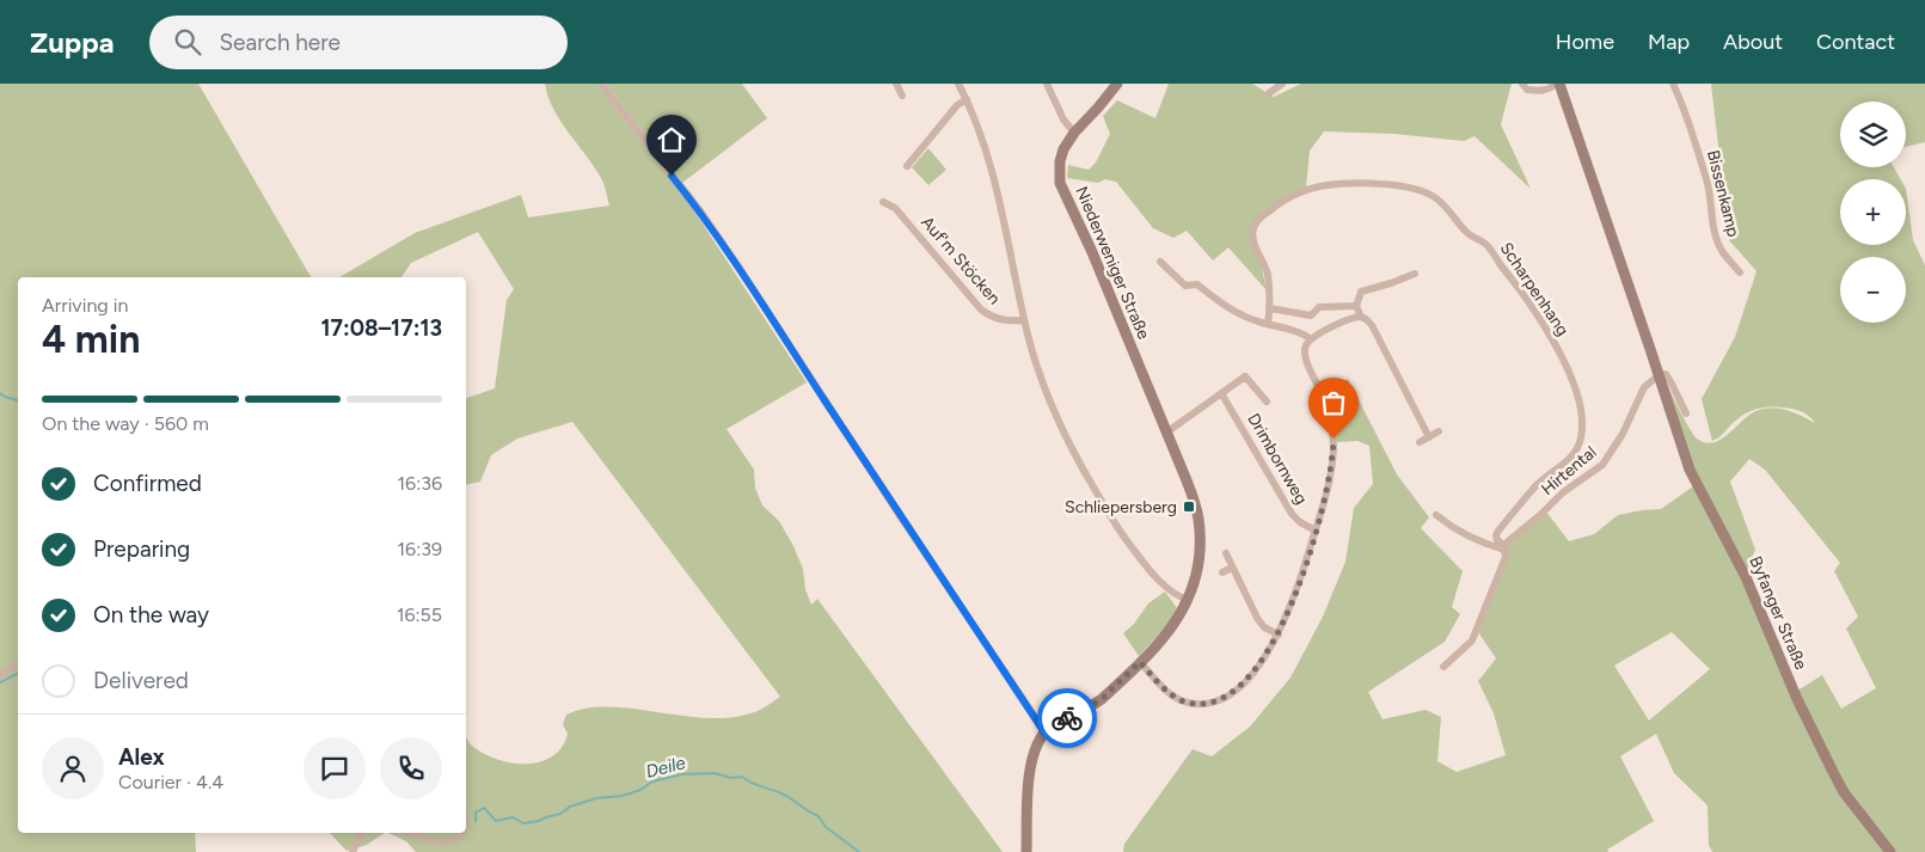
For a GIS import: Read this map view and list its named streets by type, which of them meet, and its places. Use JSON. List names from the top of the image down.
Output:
{
  "streets": {
    "street": [
      "Bissenkamp",
      "Auf'm Stöcken",
      "Niederweniger Straße",
      "Scharpenhang",
      "Drimbornweg",
      "Hirtental",
      "Byfanger Straße"
    ]
  },
  "crossings": [
    ["Scharpenhang", "Hirtental"],
    ["Hirtental", "Byfanger Straße"]
  ],
  "water": ["Deile"],
  "places": {
    "transit": ["Schliepersberg"]
  },
  "page": {
    "header": "Zuppa",
    "search": "Search here",
    "nav": [
      "Home",
      "Map",
      "About",
      "Contact"
    ],
    "map_buttons": ["+", "−"],
    "heading": ["4 min", "Arriving in", "17:08–17:13"],
    "panel": ["Alex", "Courier · 4.4"],
    "bar": "On the way · 560 m",
    "list": [
      ["Confirmed", "16:36"],
      ["Preparing", "16:39"],
      ["On the way", "16:55"],
      "Delivered"
    ]
  }
}
